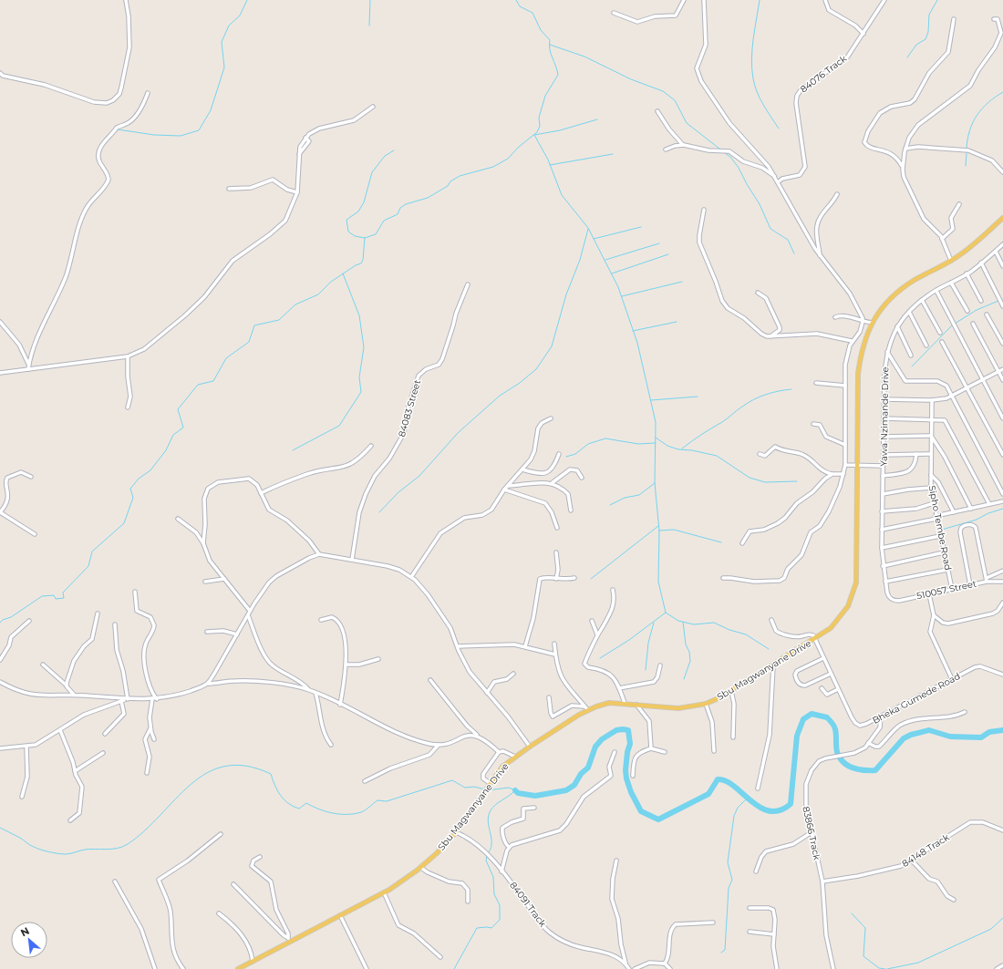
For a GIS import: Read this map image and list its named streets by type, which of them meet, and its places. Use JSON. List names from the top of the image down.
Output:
{
  "streets": {
    "main road": ["Sbu Magwanyane Drive"],
    "street": [
      "84076 Track",
      "84083 Street",
      "Yawa Nzimande Drive",
      "Sipho Tembe Road",
      "510057 Street",
      "Bheka Gumede Road",
      "83866 Track",
      "84148 Track",
      "84091 Track"
    ]
  },
  "crossings": [
    ["Yawa Nzimande Drive", "510057 Street"],
    ["Sipho Tembe Road", "510057 Street"],
    ["Sbu Magwanyane Drive", "Bheka Gumede Road"],
    ["Sbu Magwanyane Drive", "84091 Track"],
    ["Bheka Gumede Road", "83866 Track"],
    ["83866 Track", "84148 Track"]
  ],
  "north": "top left"
}
